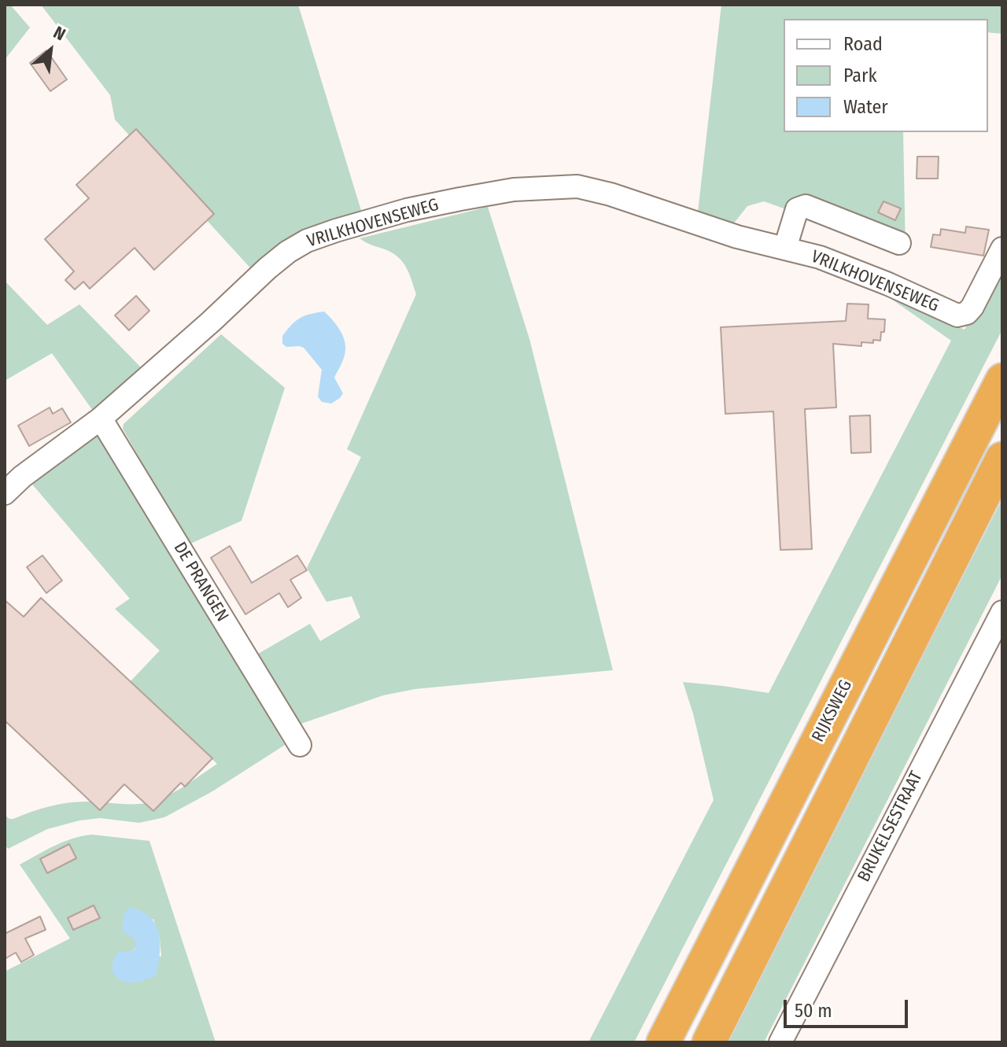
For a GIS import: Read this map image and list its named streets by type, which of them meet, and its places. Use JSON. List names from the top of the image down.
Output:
{
  "streets": {
    "highway": ["RIJKSWEG"],
    "street": ["VRILKHOVENSEWEG", "DE PRANGEN", "BRUKELSESTRAAT"]
  },
  "crossings": [
    ["VRILKHOVENSEWEG", "DE PRANGEN"]
  ],
  "legend": ["Road", "Park", "Water"],
  "scale_bar": "50 m",
  "north": "top right"
}
